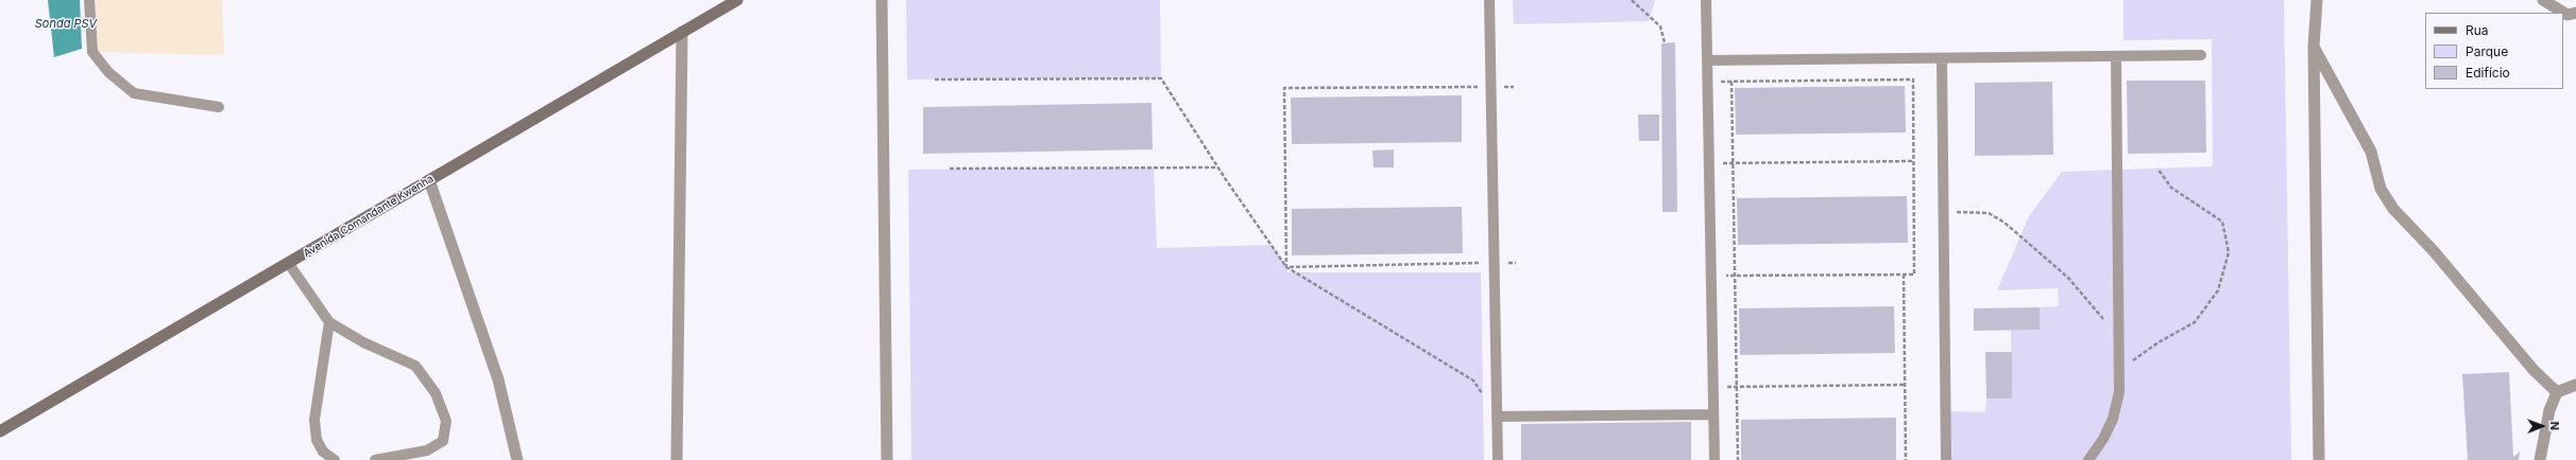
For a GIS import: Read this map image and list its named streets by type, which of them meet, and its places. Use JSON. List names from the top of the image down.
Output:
{
  "streets": {
    "main road": ["Avenida Comandante Kwenha"]
  },
  "water": ["Sonda PSV"],
  "legend": ["Rua", "Parque", "Edifício"],
  "north": "right"
}
